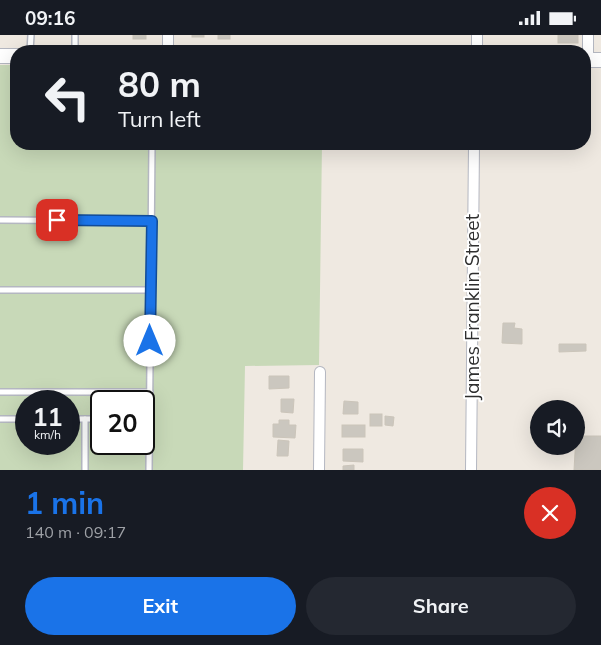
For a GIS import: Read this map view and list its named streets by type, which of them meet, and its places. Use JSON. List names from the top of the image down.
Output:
{
  "streets": {
    "street": ["James Franklin Street"]
  },
  "page": {
    "status": "09:16",
    "turn": ["80 m", "Turn left"],
    "speed": "11 km/h",
    "limit": "20",
    "heading": ["1 min", "140 m · 09:17"],
    "buttons": ["Exit", "Share"]
  }
}
